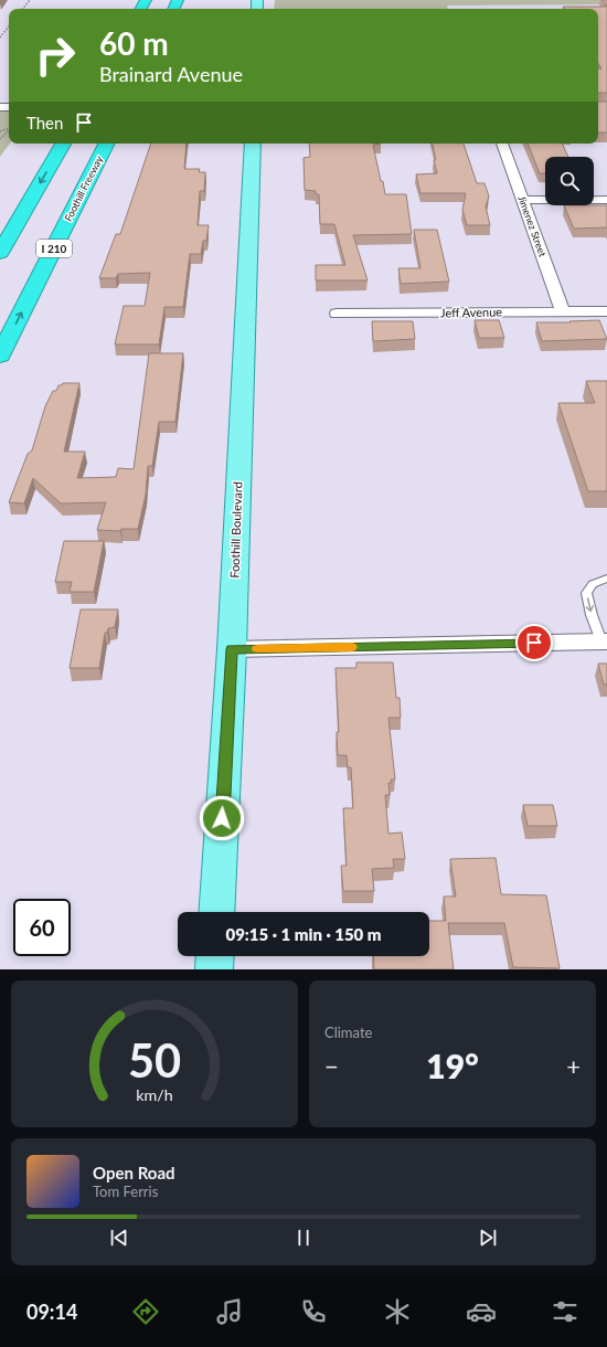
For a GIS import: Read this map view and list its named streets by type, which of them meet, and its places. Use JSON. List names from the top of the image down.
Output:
{
  "streets": {
    "highway": ["Foothill Freeway", "I 210"],
    "main road": ["Foothill Boulevard"],
    "street": ["Jimenez Street", "Jeff Avenue"]
  },
  "crossings": [
    ["Jimenez Street", "Jeff Avenue"]
  ],
  "page": {
    "turn": ["60 m", "Brainard Avenue"],
    "then": "Then",
    "limit": "60",
    "trip": "09:15 · 1 min · 150 m",
    "tile": "Climate",
    "heat": ["−", "19°", "+"],
    "song": ["Open Road", "Tom Ferris"],
    "tabs": "09:14",
    "gauge": ["50", "km/h"]
  }
}
